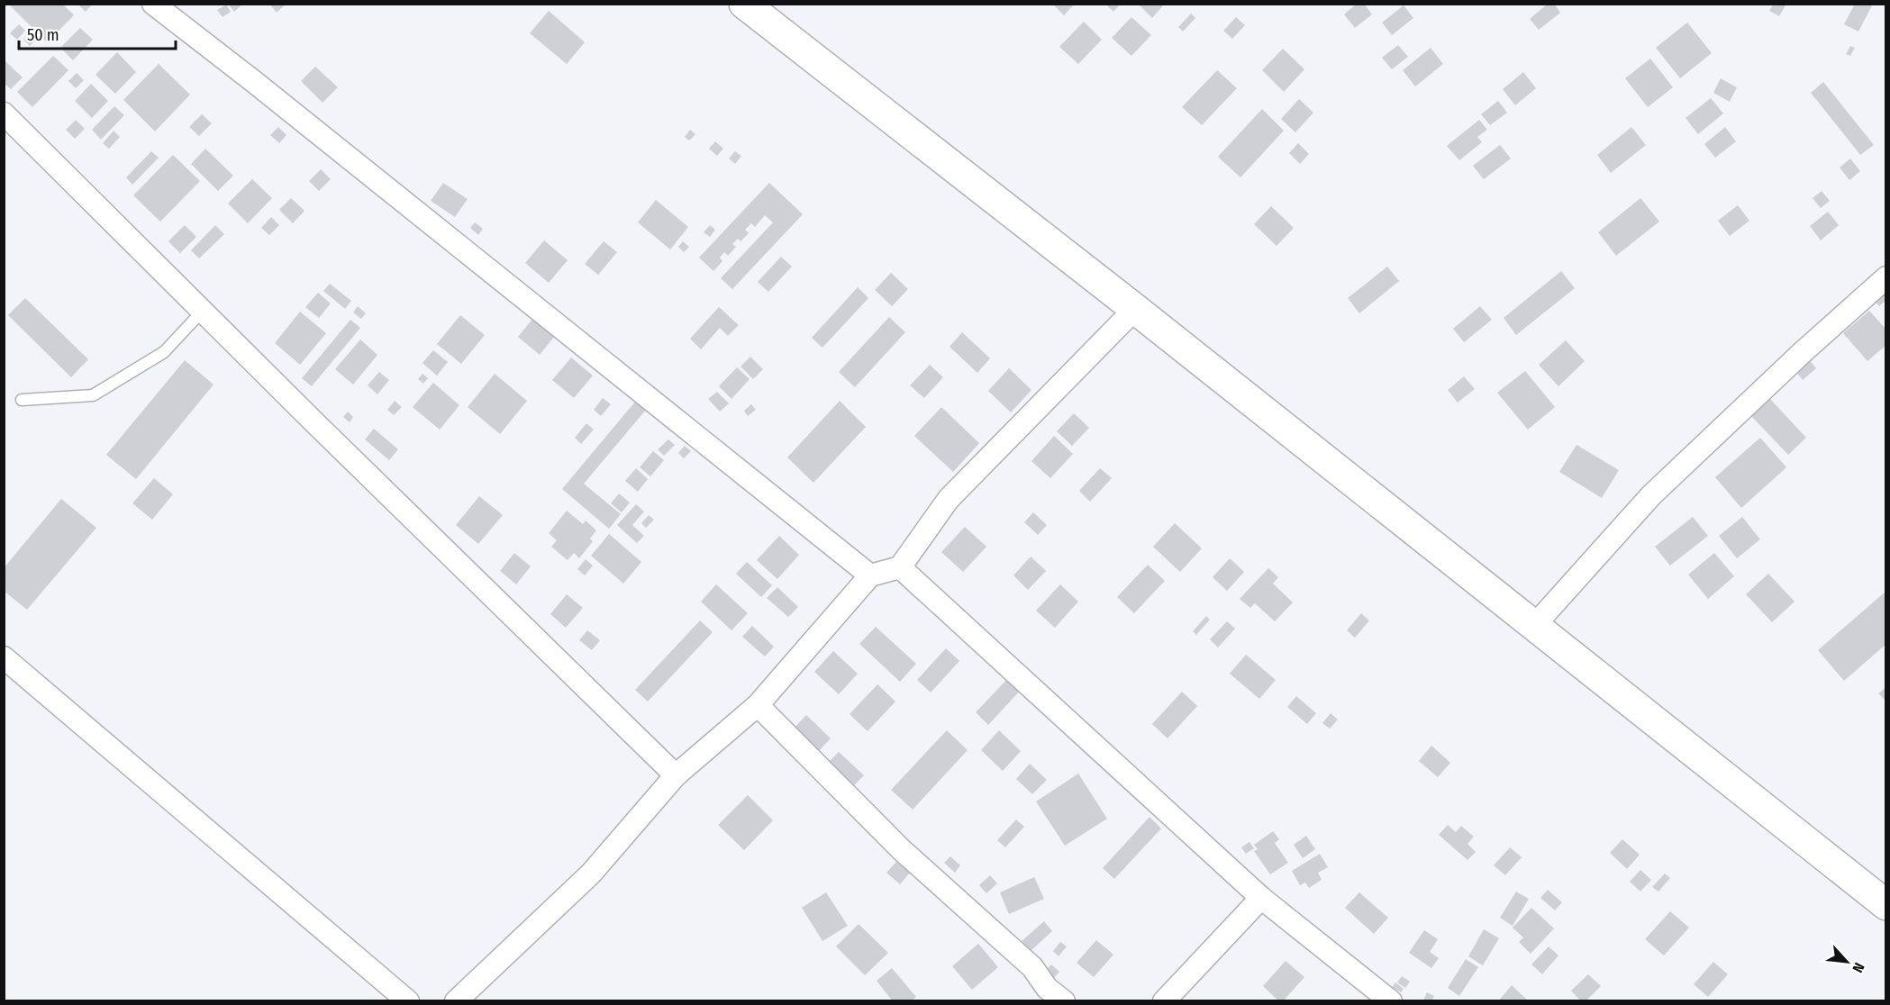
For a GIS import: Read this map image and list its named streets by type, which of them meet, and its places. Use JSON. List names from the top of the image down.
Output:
{
  "scale_bar": "50 m",
  "north": "bottom right"
}
